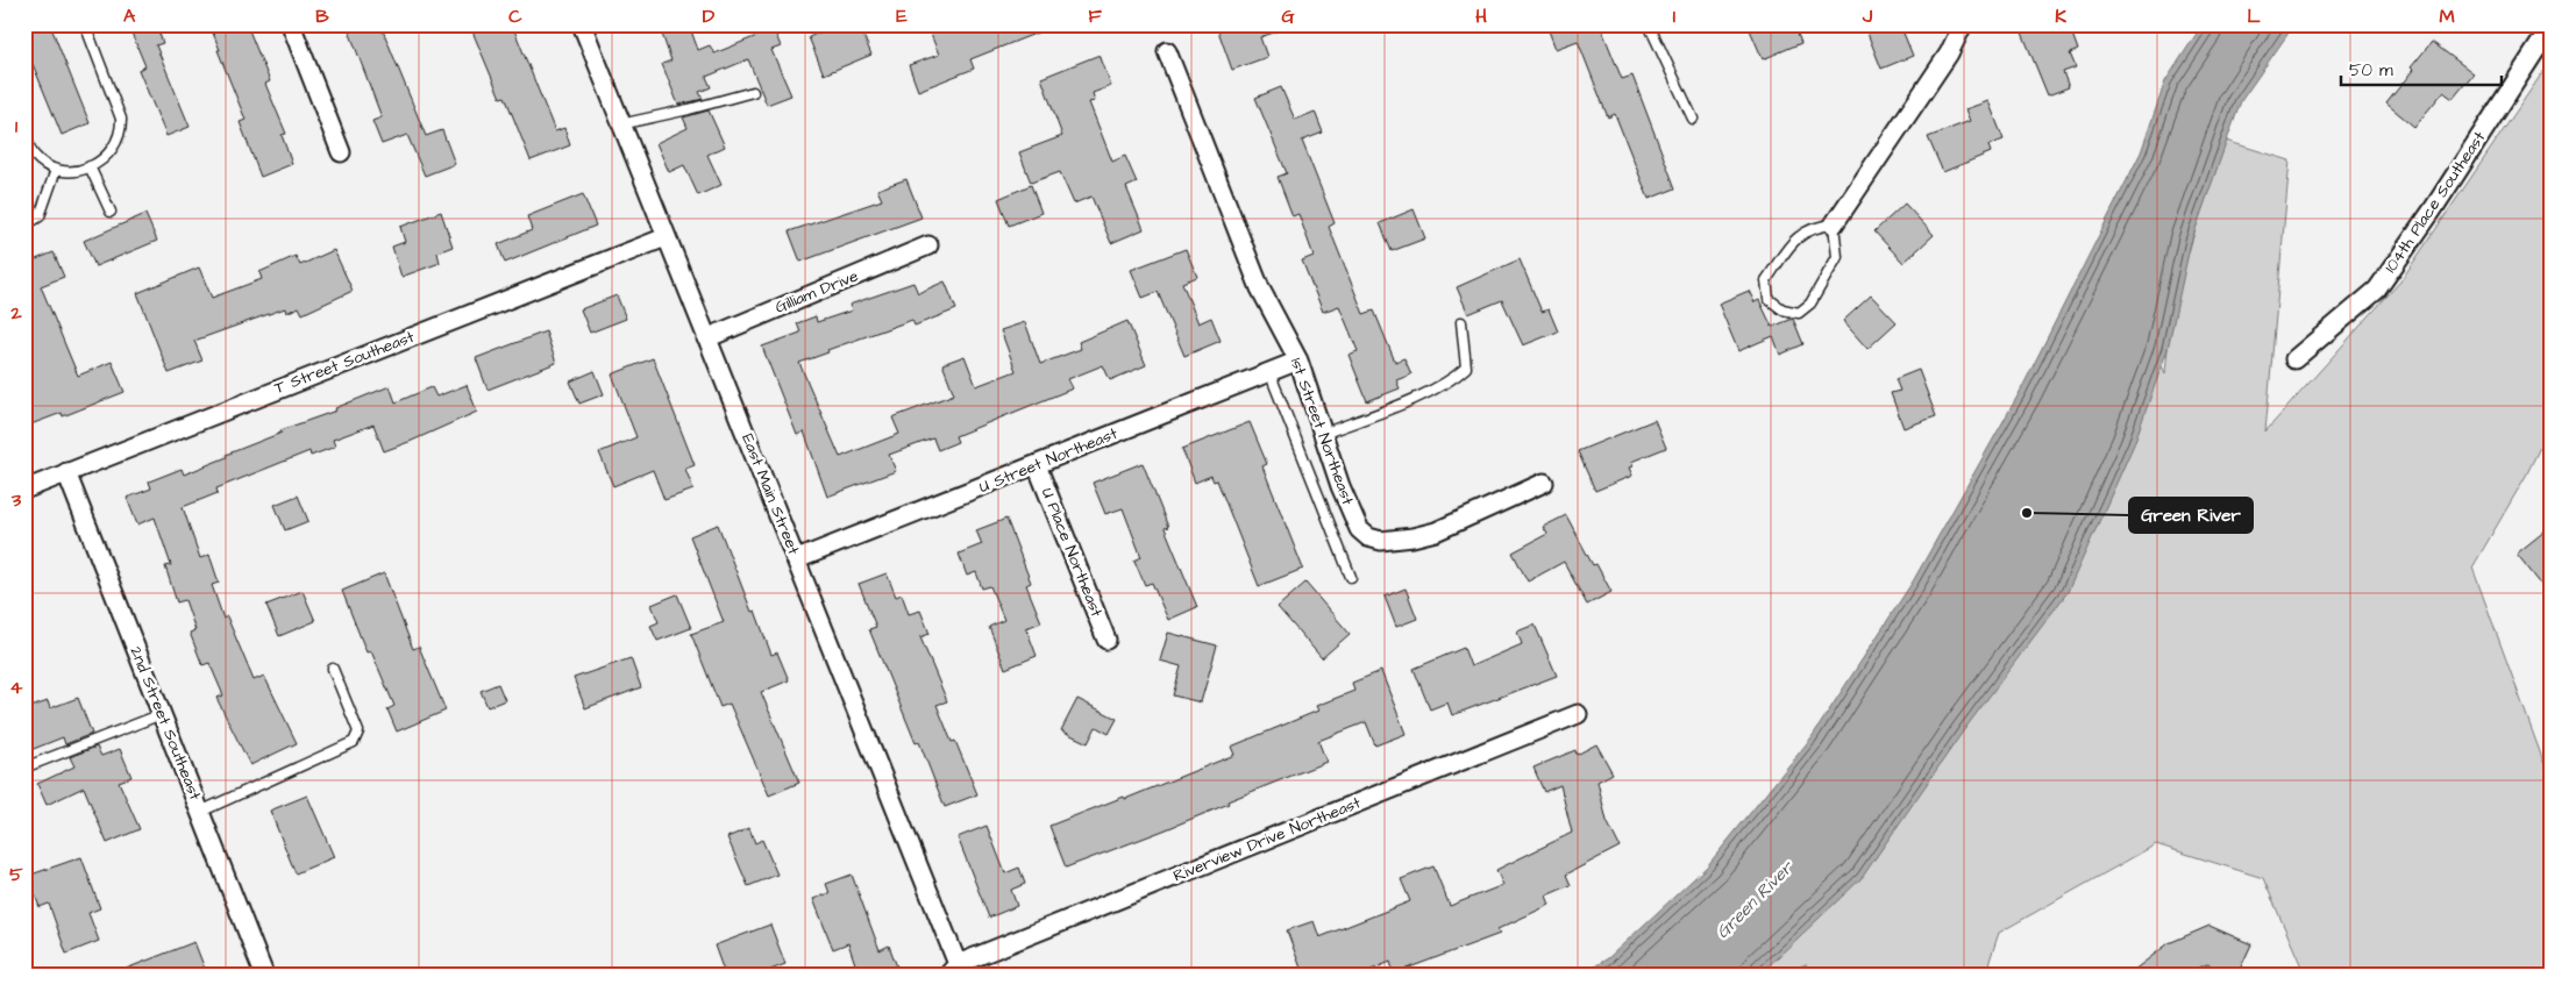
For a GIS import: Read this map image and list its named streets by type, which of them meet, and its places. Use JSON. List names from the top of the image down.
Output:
{
  "streets": {
    "street": [
      "104th Place Southeast",
      "Gilliam Drive",
      "T Street Southeast",
      "1st Street Northeast",
      "U Street Northeast",
      "East Main Street",
      "U Place Northeast",
      "2nd Street Southeast",
      "Riverview Drive Northeast"
    ]
  },
  "crossings": [
    ["Gilliam Drive", "East Main Street"],
    ["T Street Southeast", "East Main Street"],
    ["T Street Southeast", "2nd Street Southeast"],
    ["1st Street Northeast", "U Street Northeast"],
    ["U Street Northeast", "East Main Street"],
    ["U Street Northeast", "U Place Northeast"],
    ["East Main Street", "Riverview Drive Northeast"]
  ],
  "water": ["Green River"],
  "places": ["Green River"],
  "scale_bar": "50 m",
  "grid": {
    "columns": [
      "A",
      "B",
      "C",
      "D",
      "E",
      "F",
      "G",
      "H",
      "I",
      "J",
      "K",
      "L",
      "M"
    ],
    "rows": [
      "1",
      "2",
      "3",
      "4",
      "5"
    ]
  }
}
